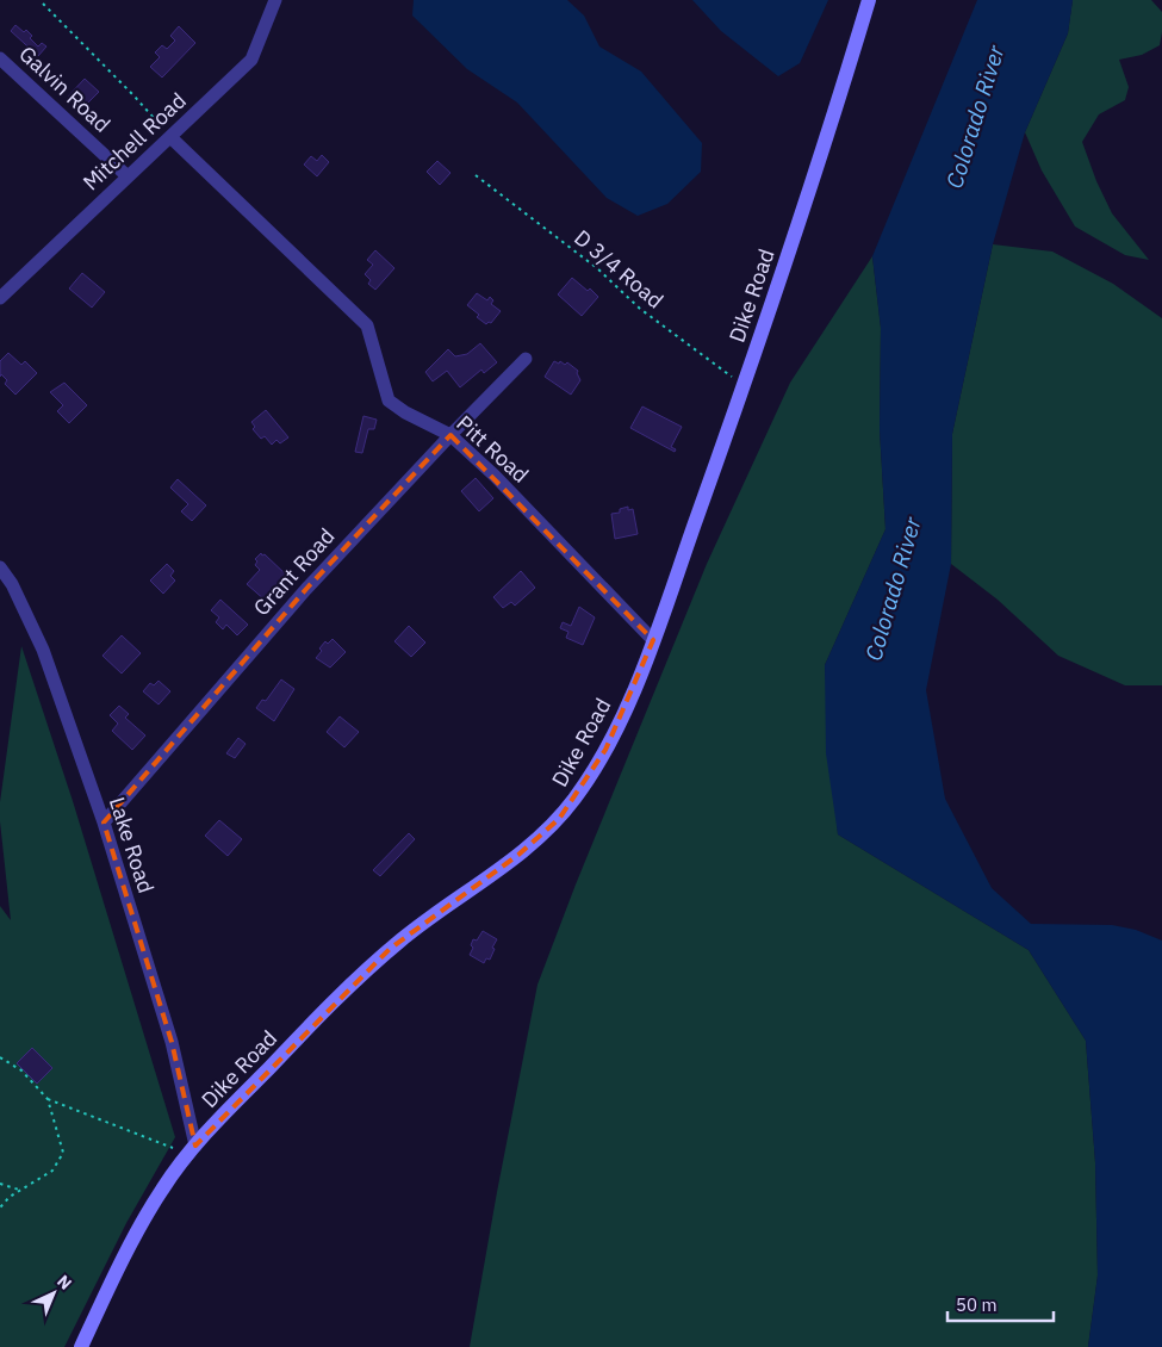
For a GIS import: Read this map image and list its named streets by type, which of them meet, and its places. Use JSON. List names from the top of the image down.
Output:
{
  "streets": {
    "street": [
      "Galvin Road",
      "Mitchell Road",
      "Dike Road",
      "Pitt Road",
      "Grant Road",
      "Lake Road"
    ],
    "path": ["D 3/4 Road"]
  },
  "crossings": [
    ["Galvin Road", "Mitchell Road"],
    ["Mitchell Road", "Pitt Road"],
    ["D 3/4 Road", "Dike Road"],
    ["Dike Road", "Pitt Road"],
    ["Dike Road", "Lake Road"],
    ["Pitt Road", "Grant Road"],
    ["Grant Road", "Lake Road"]
  ],
  "water": ["Colorado River"],
  "scale_bar": "50 m",
  "north": "top right"
}
